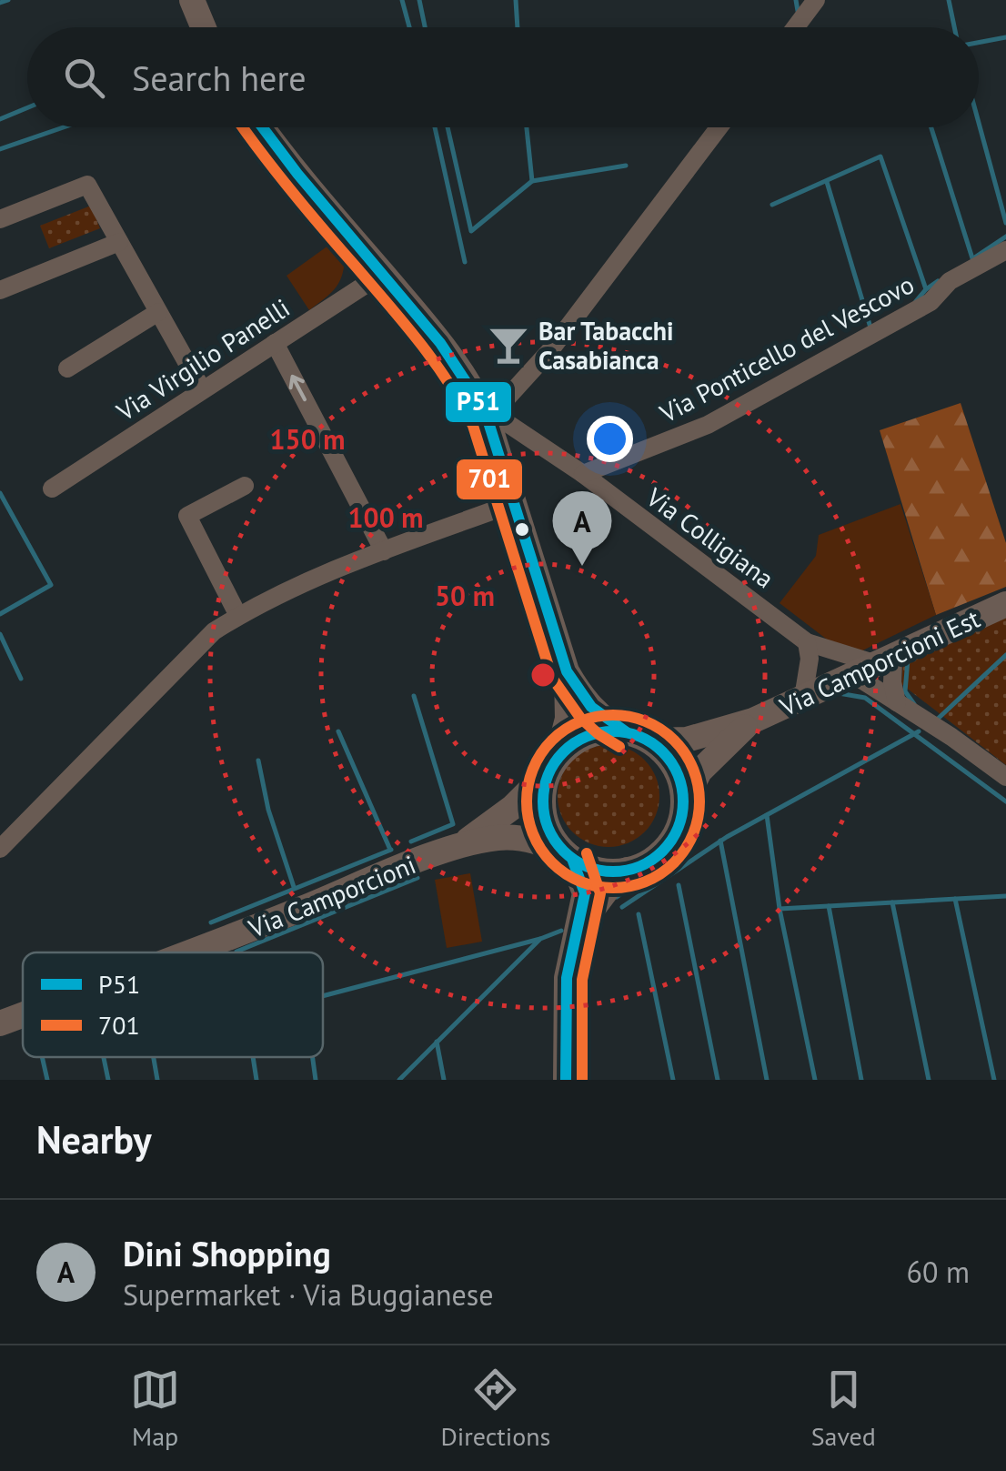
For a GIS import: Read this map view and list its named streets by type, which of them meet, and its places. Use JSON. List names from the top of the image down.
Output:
{
  "streets": {
    "main road": ["Via Camporcioni Est", "Via Camporcioni"],
    "street": ["Via Ponticello del Vescovo", "Via Virgilio Panelli", "Via Colligiana"]
  },
  "crossings": [
    ["Via Ponticello del Vescovo", "Via Colligiana"],
    ["Via Colligiana", "Via Camporcioni Est"]
  ],
  "places": {
    "bar": ["Bar Tabacchi Casabianca"]
  },
  "lines": ["transit line P51", "transit line 701"],
  "legend": ["P51", "701"],
  "page": {
    "search": "Search here",
    "pins": "A",
    "heading": "Nearby",
    "list": [
      {
        "mark": "A",
        "name": "Dini Shopping",
        "note": "Supermarket · Via Buggianese",
        "value": "60 m"
      }
    ],
    "nav": ["Map", "Directions", "Saved"]
  },
  "rings": ["150 m", "100 m", "50 m"]
}
